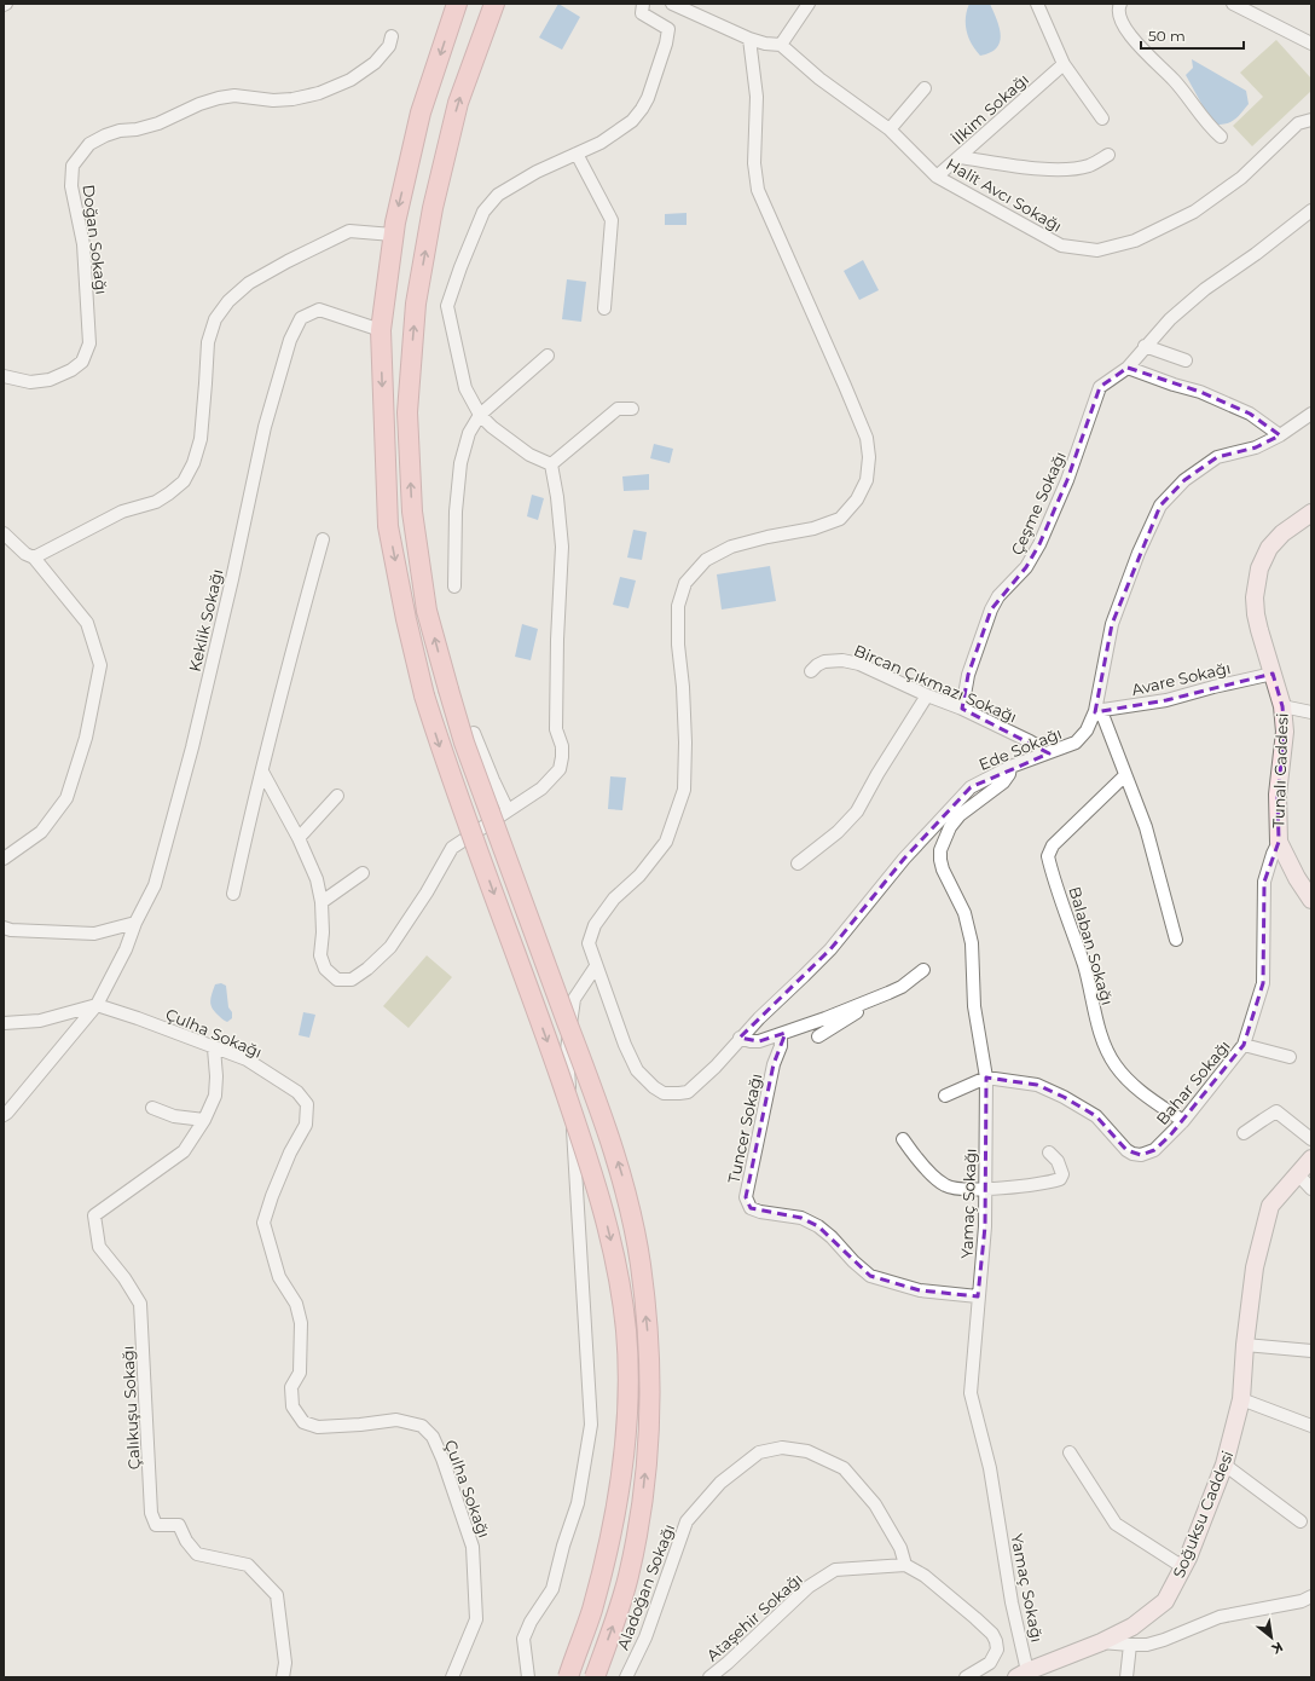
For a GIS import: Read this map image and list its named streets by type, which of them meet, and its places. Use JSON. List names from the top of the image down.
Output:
{
  "streets": {
    "main road": ["Tunalı Caddesi", "Soğuksu Caddesi"],
    "street": [
      "İlkim Sokağı",
      "Halit Avcı Sokağı",
      "Doğan Sokağı",
      "Çeşme Sokağı",
      "Keklik Sokağı",
      "Avare Sokağı",
      "Bircan Çıkmazı Sokağı",
      "Ede Sokağı",
      "Balaban Sokağı",
      "Çulha Sokağı",
      "Bahar Sokağı",
      "Tuncer Sokağı",
      "Yamaç Sokağı",
      "Çalıkuşu Sokağı",
      "Aladoğan Sokağı",
      "Ataşehir Sokağı"
    ]
  },
  "crossings": [
    ["İlkim Sokağı", "Halit Avcı Sokağı"],
    ["Çeşme Sokağı", "Bircan Çıkmazı Sokağı"],
    ["Keklik Sokağı", "Çulha Sokağı"],
    ["Avare Sokağı", "Ede Sokağı"],
    ["Avare Sokağı", "Tunalı Caddesi"],
    ["Bircan Çıkmazı Sokağı", "Ede Sokağı"],
    ["Ede Sokağı", "Yamaç Sokağı"],
    ["Tunalı Caddesi", "Bahar Sokağı"],
    ["Balaban Sokağı", "Bahar Sokağı"],
    ["Çulha Sokağı", "Çalıkuşu Sokağı"],
    ["Bahar Sokağı", "Yamaç Sokağı"],
    ["Tuncer Sokağı", "Yamaç Sokağı"],
    ["Yamaç Sokağı", "Soğuksu Caddesi"],
    ["Aladoğan Sokağı", "Ataşehir Sokağı"]
  ],
  "scale_bar": "50 m",
  "north": "bottom right"
}
